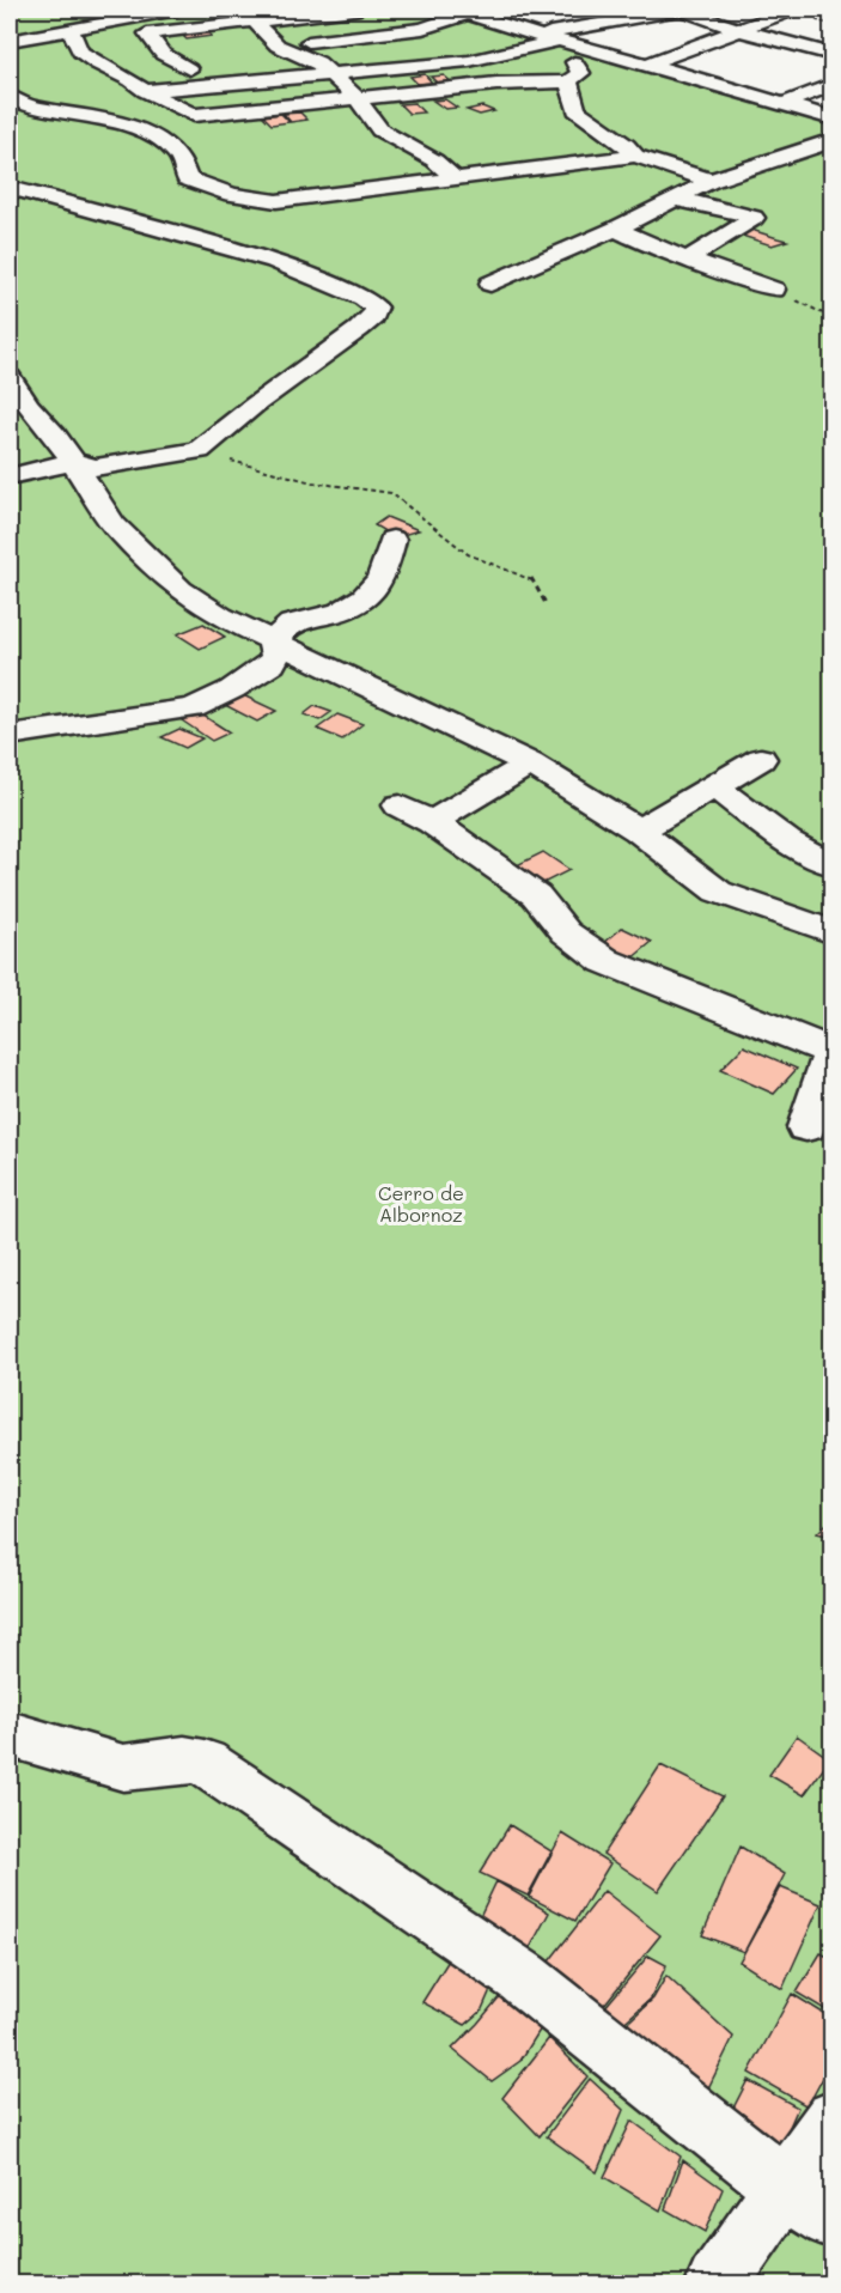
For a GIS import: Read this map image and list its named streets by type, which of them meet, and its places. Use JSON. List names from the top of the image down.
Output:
{
  "parks": ["Cerro de Albornoz"]
}
